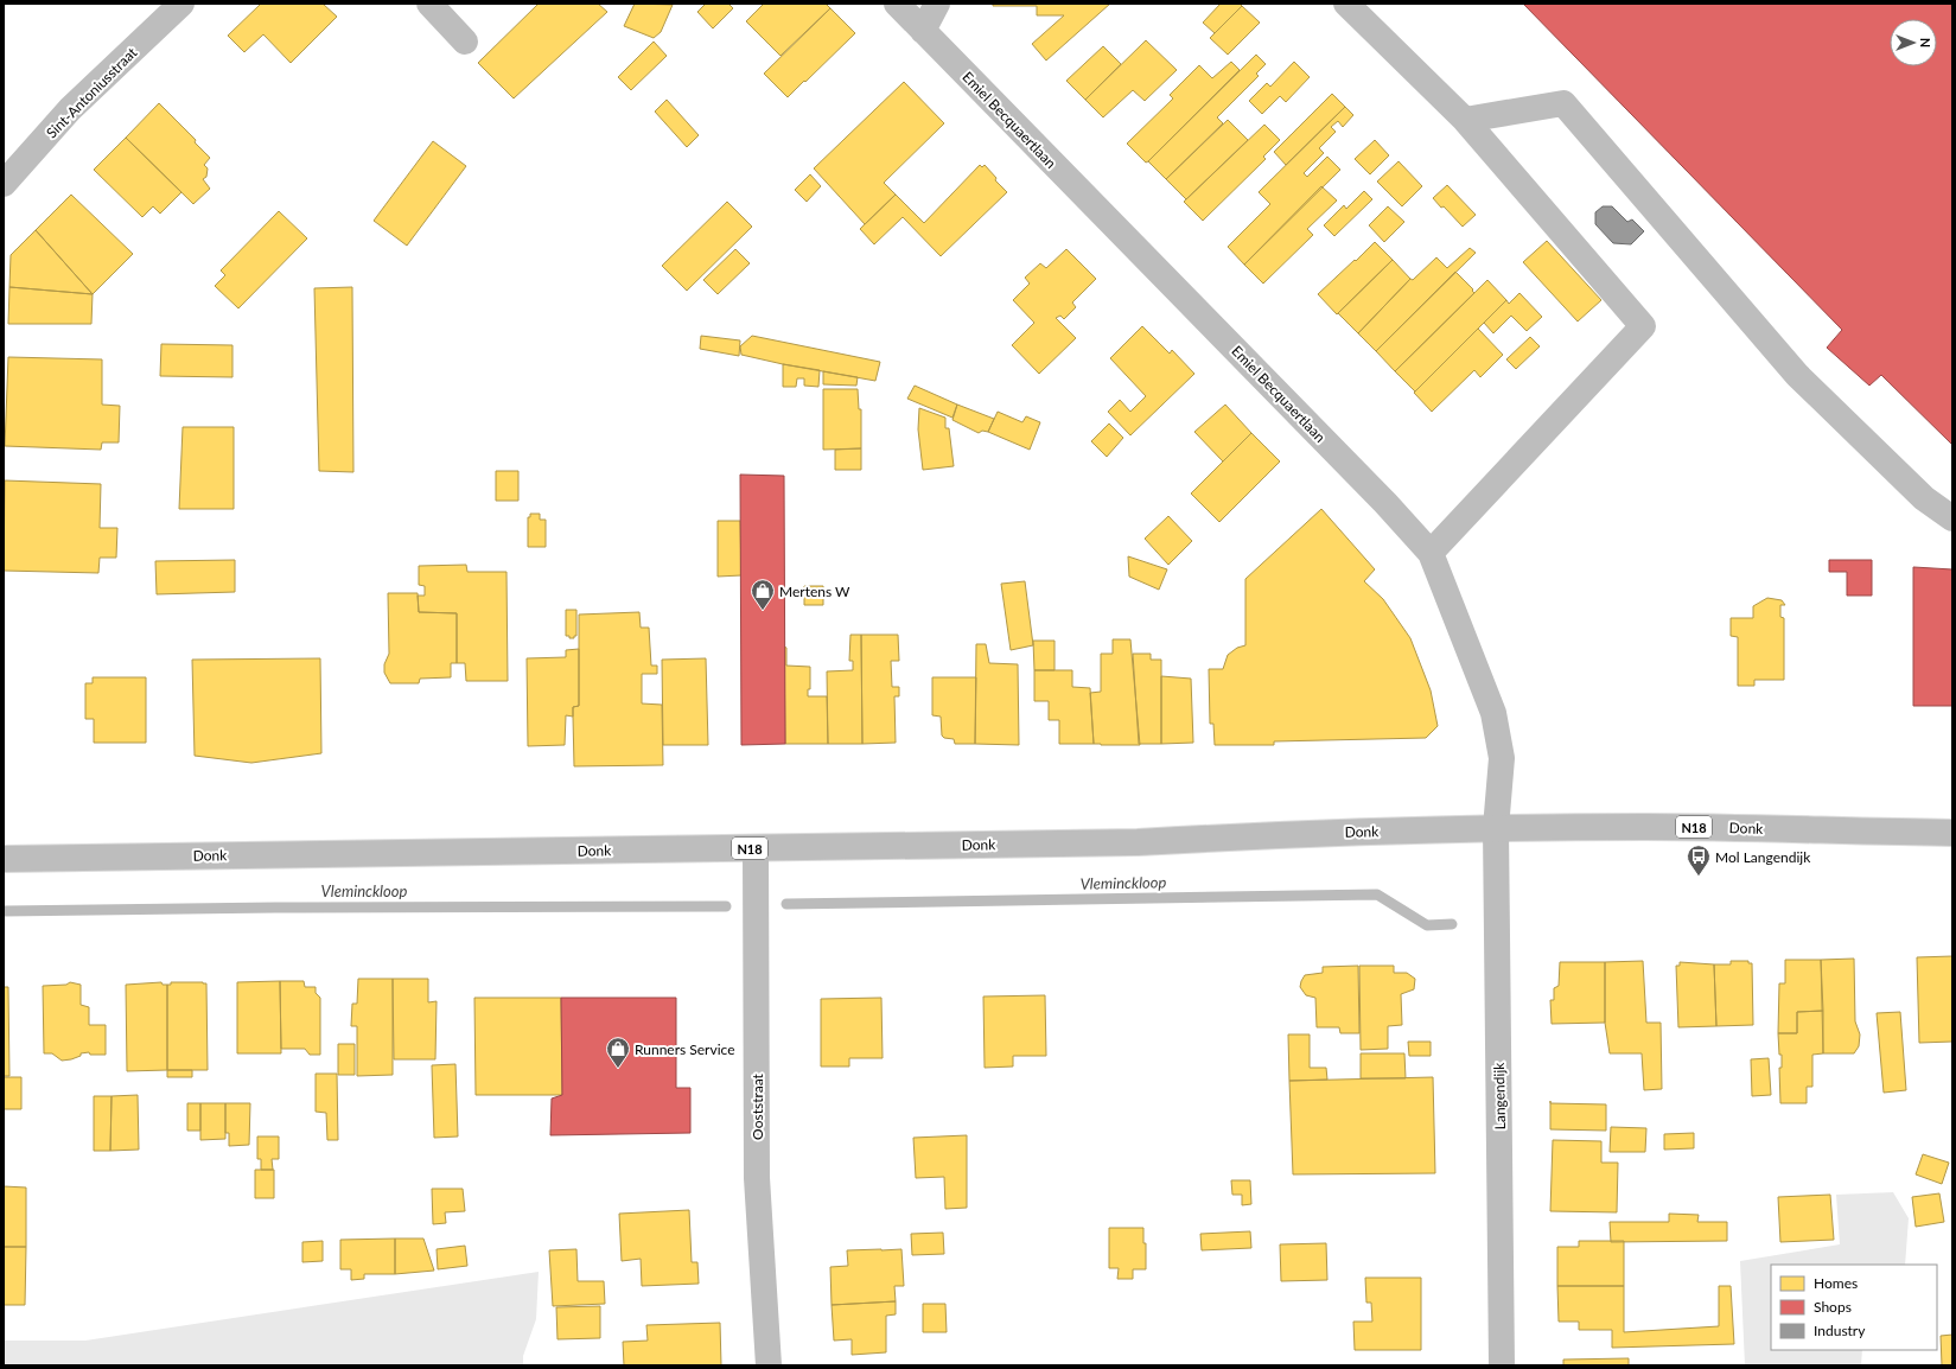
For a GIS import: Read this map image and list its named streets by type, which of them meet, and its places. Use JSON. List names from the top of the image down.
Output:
{
  "streets": {
    "street": [
      "Sint-Antoniusstraat",
      "Emiel Becquaertlaan",
      "N18",
      "Donk",
      "Langendijk",
      "Ooststraat"
    ]
  },
  "crossings": [
    ["Emiel Becquaertlaan", "Donk"],
    ["Emiel Becquaertlaan", "Langendijk"],
    ["Donk", "Langendijk"],
    ["Donk", "Ooststraat"]
  ],
  "water": ["Vleminckloop"],
  "places": {
    "shop": ["Mertens W", "Runners Service"],
    "bus stop": ["Mol Langendijk"]
  },
  "legend": ["Homes", "Shops", "Industry"],
  "north": "right"
}
